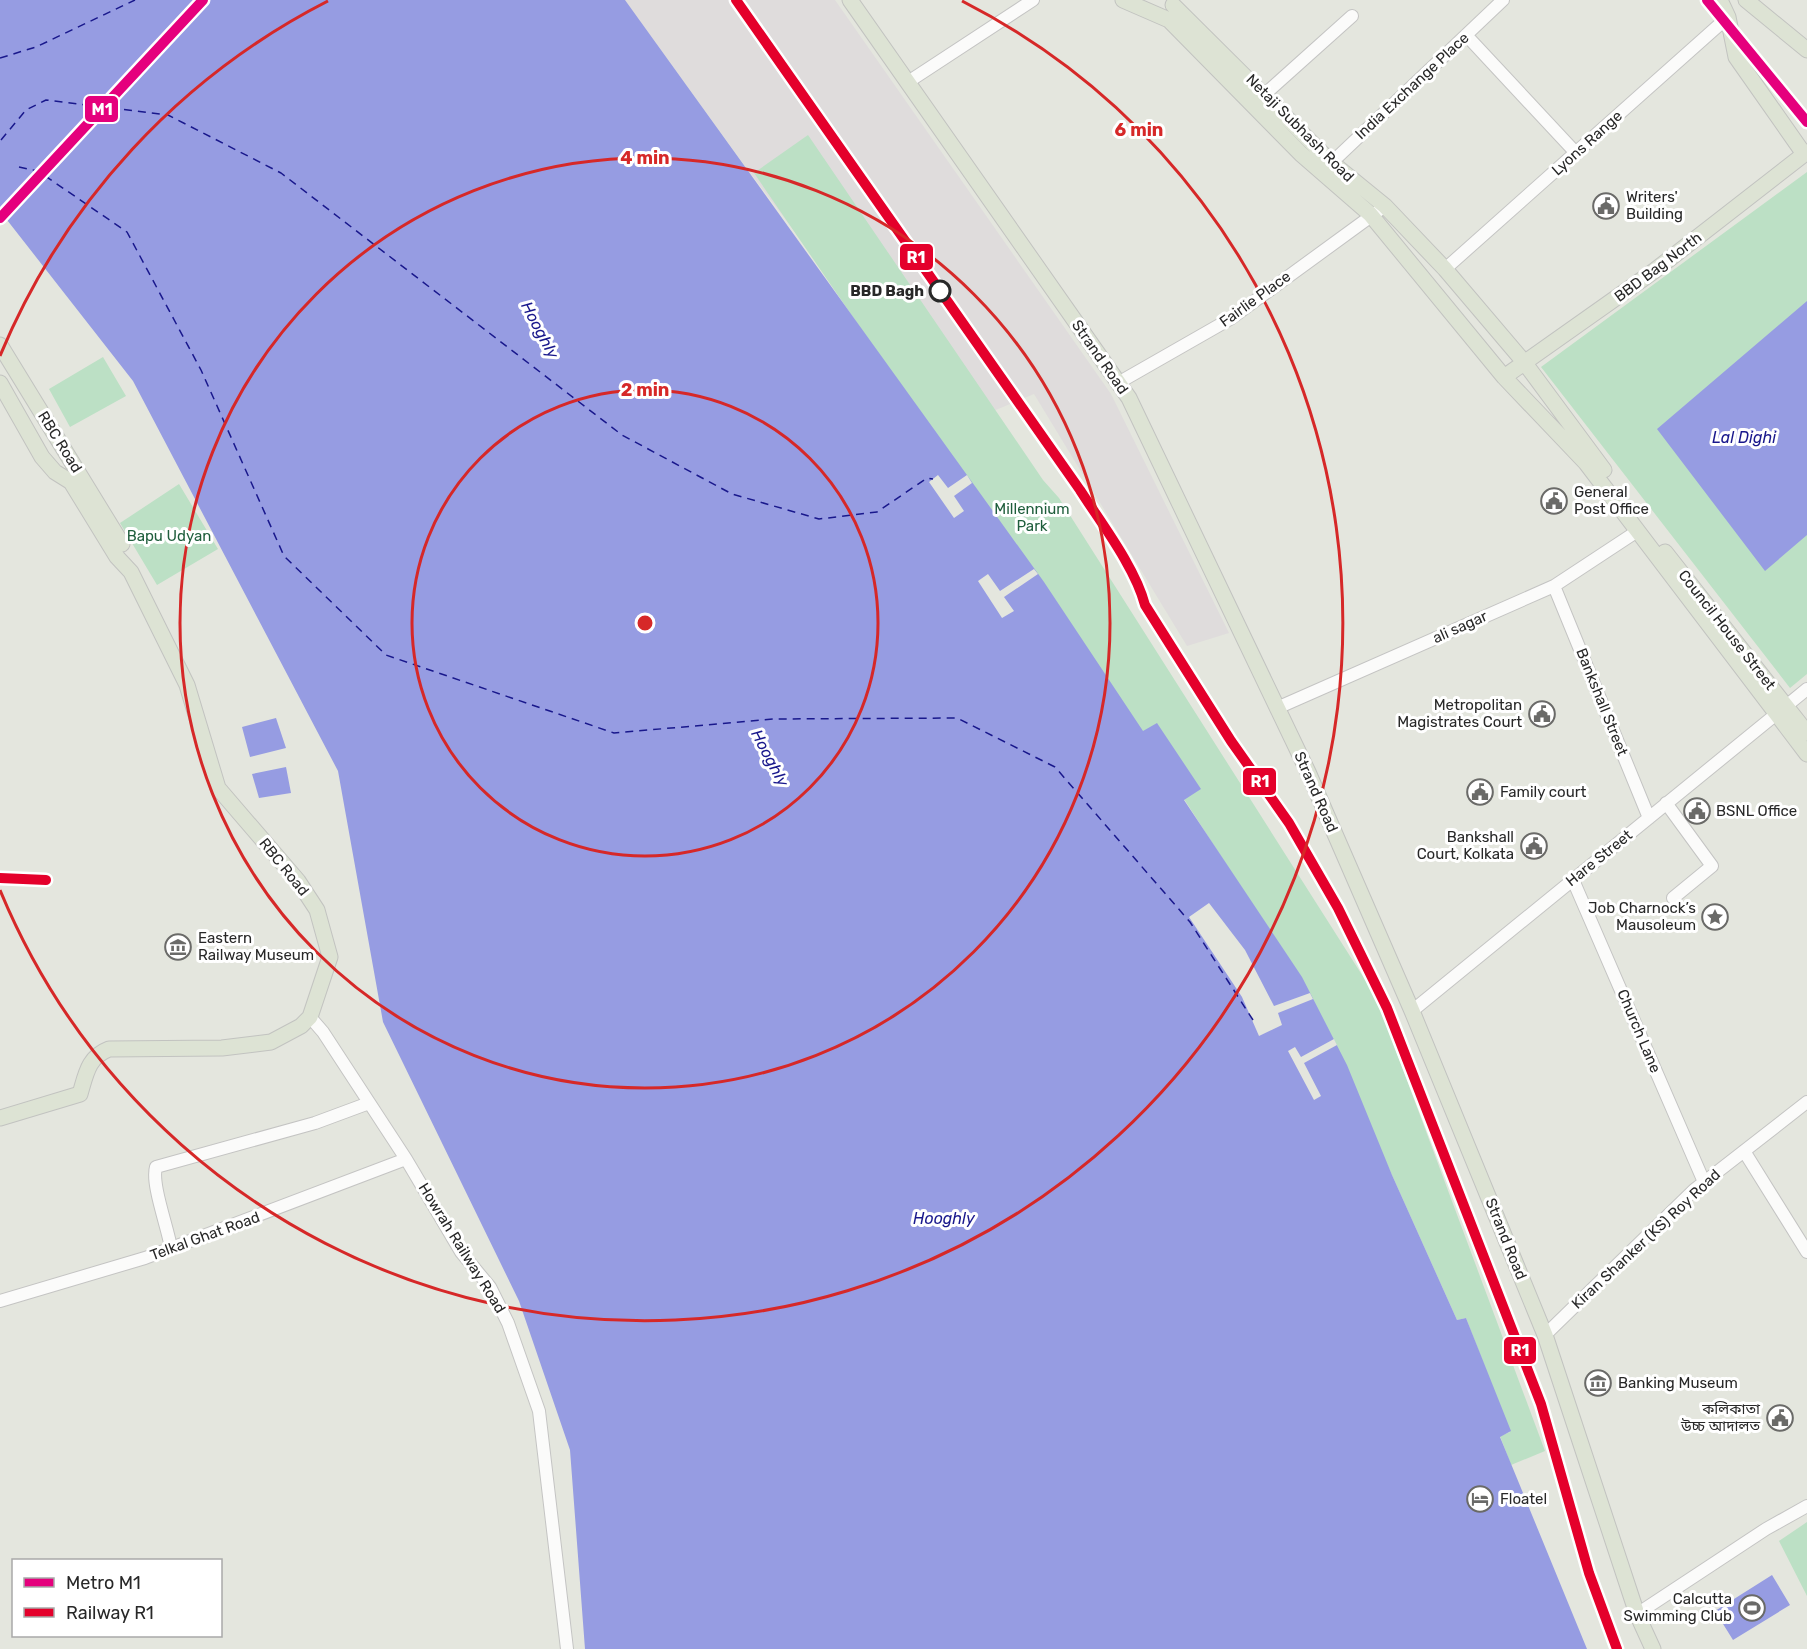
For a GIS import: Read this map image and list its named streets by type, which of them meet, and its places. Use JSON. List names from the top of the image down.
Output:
{
  "streets": {
    "main road": [
      "Netaji Subhash Road",
      "BBD Bag North",
      "Strand Road",
      "RBC Road",
      "Council House Street"
    ],
    "street": [
      "India Exchange Place",
      "Lyons Range",
      "Fairlie Place",
      "ali sagar",
      "Bankshall Street",
      "Hare Street",
      "Church Lane",
      "Telkal Ghat Road",
      "Kiran Shanker (KS) Roy Road",
      "Howrah Railway Road"
    ]
  },
  "crossings": [
    ["India Exchange Place", "Netaji Subhash Road"],
    ["Netaji Subhash Road", "Lyons Range"],
    ["Netaji Subhash Road", "BBD Bag North"],
    ["Netaji Subhash Road", "Fairlie Place"],
    ["Netaji Subhash Road", "ali sagar"],
    ["Netaji Subhash Road", "Council House Street"],
    ["Fairlie Place", "Strand Road"],
    ["Strand Road", "ali sagar"],
    ["Strand Road", "Hare Street"],
    ["Strand Road", "Kiran Shanker (KS) Roy Road"],
    ["RBC Road", "Howrah Railway Road"],
    ["ali sagar", "Council House Street"],
    ["ali sagar", "Bankshall Street"],
    ["Council House Street", "Hare Street"],
    ["Bankshall Street", "Hare Street"],
    ["Hare Street", "Church Lane"],
    ["Church Lane", "Kiran Shanker (KS) Roy Road"],
    ["Telkal Ghat Road", "Howrah Railway Road"]
  ],
  "water": ["Hooghly", "Lal Dighi"],
  "parks": ["Millennium Park", "Bapu Udyan"],
  "places": {
    "public building": [
      "Writers' Building",
      "General Post Office",
      "Metropolitan Magistrates Court",
      "Family court",
      "BSNL Office",
      "Bankshall Court, Kolkata",
      "কলিকাতা উচ্চ আদালত"
    ],
    "other": ["BBD Bagh"],
    "place": ["Job Charnock’s Mausoleum"],
    "museum": ["Eastern Railway Museum", "Banking Museum"],
    "hotel": ["Floatel"],
    "sports": ["Calcutta Swimming Club"]
  },
  "lines": ["metro line M1", "rail line R1"],
  "legend": ["Metro M1", "Railway R1"],
  "rings": ["6 min", "4 min", "2 min"]
}
